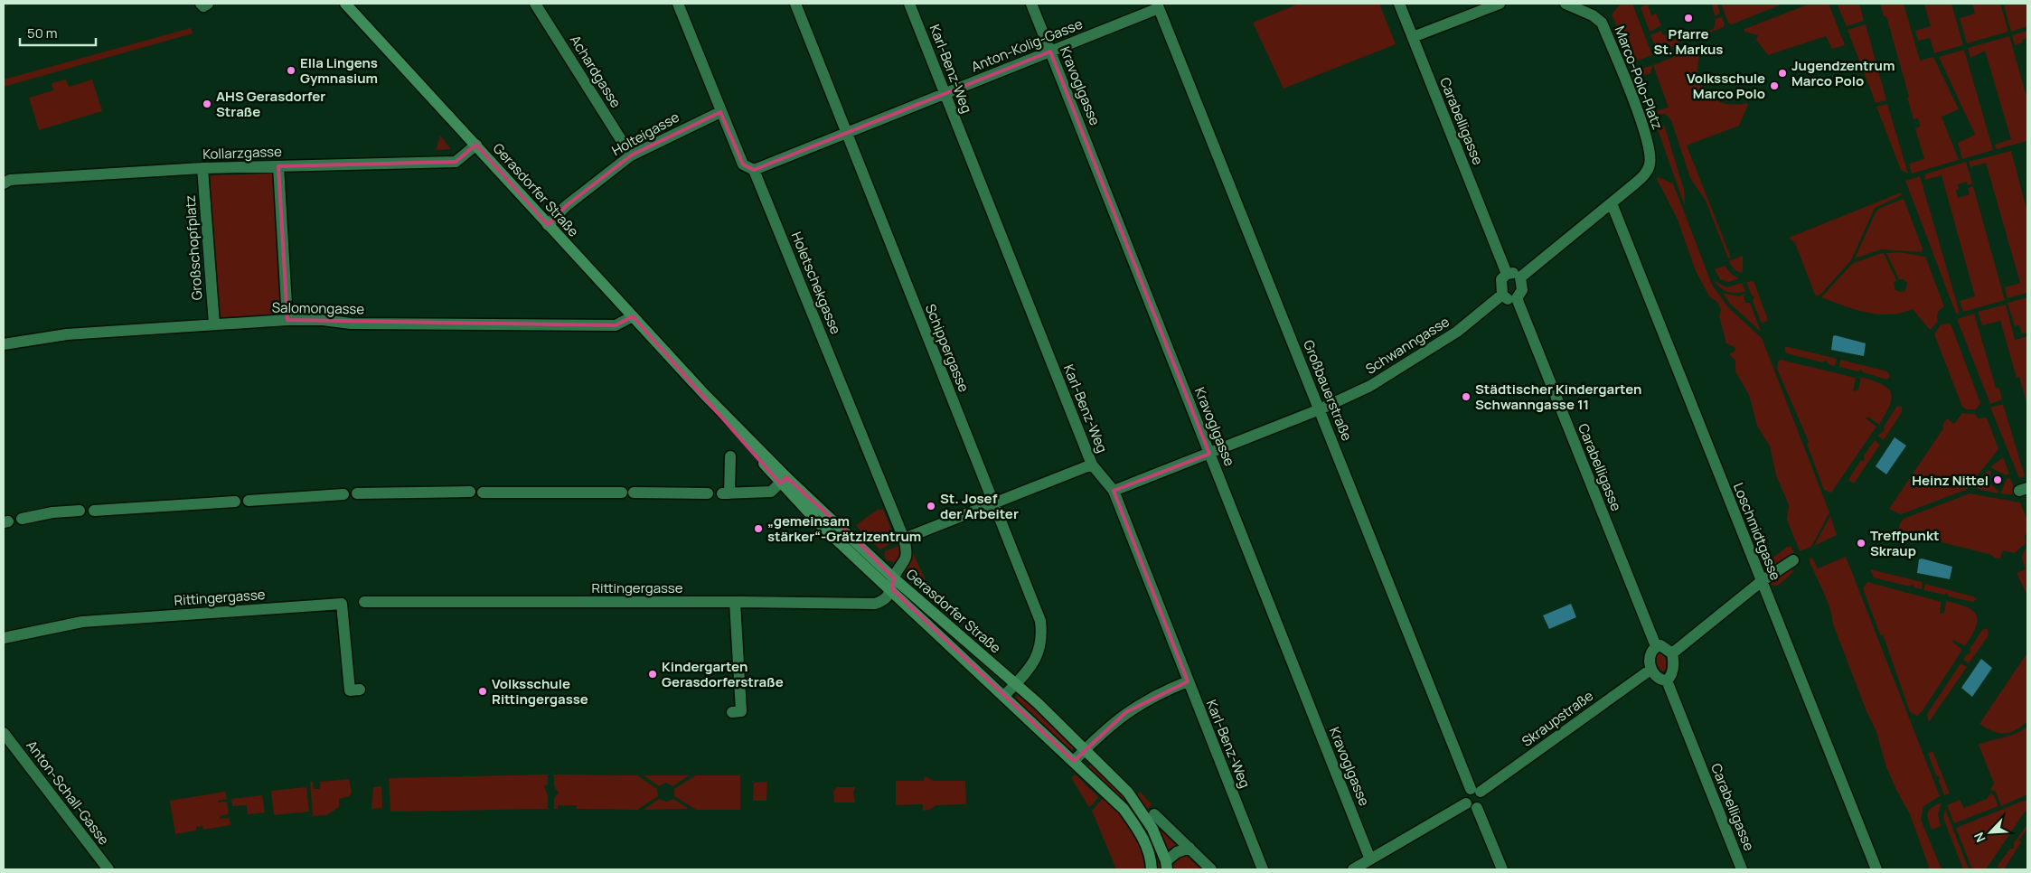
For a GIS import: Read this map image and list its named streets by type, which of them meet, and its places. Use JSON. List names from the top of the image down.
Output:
{
  "streets": {
    "main road": ["Gerasdorfer Straße"],
    "street": [
      "Anton-Kolig-Gasse",
      "Karl-Benz-Weg",
      "Achardgasse",
      "Marco-Polo-Platz",
      "Kravoglgasse",
      "Carabelligasse",
      "Holteigasse",
      "Kollarzgasse",
      "Großschopfplatz",
      "Holetschekgasse",
      "Salomongasse",
      "Schwanngasse",
      "Schippergasse",
      "Großbauerstraße",
      "Loschmidtgasse",
      "Rittingergasse",
      "Skraupstraße",
      "Anton-Schall-Gasse"
    ]
  },
  "crossings": [
    ["Anton-Kolig-Gasse", "Karl-Benz-Weg"],
    ["Anton-Kolig-Gasse", "Kravoglgasse"],
    ["Anton-Kolig-Gasse", "Holetschekgasse"],
    ["Anton-Kolig-Gasse", "Schippergasse"],
    ["Anton-Kolig-Gasse", "Großbauerstraße"],
    ["Karl-Benz-Weg", "Schwanngasse"],
    ["Achardgasse", "Holteigasse"],
    ["Marco-Polo-Platz", "Loschmidtgasse"],
    ["Kravoglgasse", "Schwanngasse"],
    ["Carabelligasse", "Schwanngasse"],
    ["Carabelligasse", "Skraupstraße"],
    ["Holteigasse", "Gerasdorfer Straße"],
    ["Holteigasse", "Holetschekgasse"],
    ["Kollarzgasse", "Gerasdorfer Straße"],
    ["Kollarzgasse", "Großschopfplatz"],
    ["Gerasdorfer Straße", "Holetschekgasse"],
    ["Gerasdorfer Straße", "Salomongasse"],
    ["Gerasdorfer Straße", "Schippergasse"],
    ["Gerasdorfer Straße", "Rittingergasse"],
    ["Großschopfplatz", "Salomongasse"],
    ["Holetschekgasse", "Rittingergasse"],
    ["Schwanngasse", "Großbauerstraße"],
    ["Großbauerstraße", "Skraupstraße"]
  ],
  "places": [
    "Pfarre St. Markus",
    "Ella Lingens Gymnasium",
    "Jugendzentrum Marco Polo",
    "Volksschule Marco Polo",
    "AHS Gerasdorfer Straße",
    "Städtischer Kindergarten Schwanngasse 11",
    "Heinz Nittel",
    "St. Josef der Arbeiter",
    "„gemeinsam stärker“-Grätzlzentrum",
    "Treffpunkt Skraup",
    "Kindergarten Gerasdorferstraße",
    "Volksschule Rittingergasse"
  ],
  "scale_bar": "50 m",
  "north": "bottom left"
}
